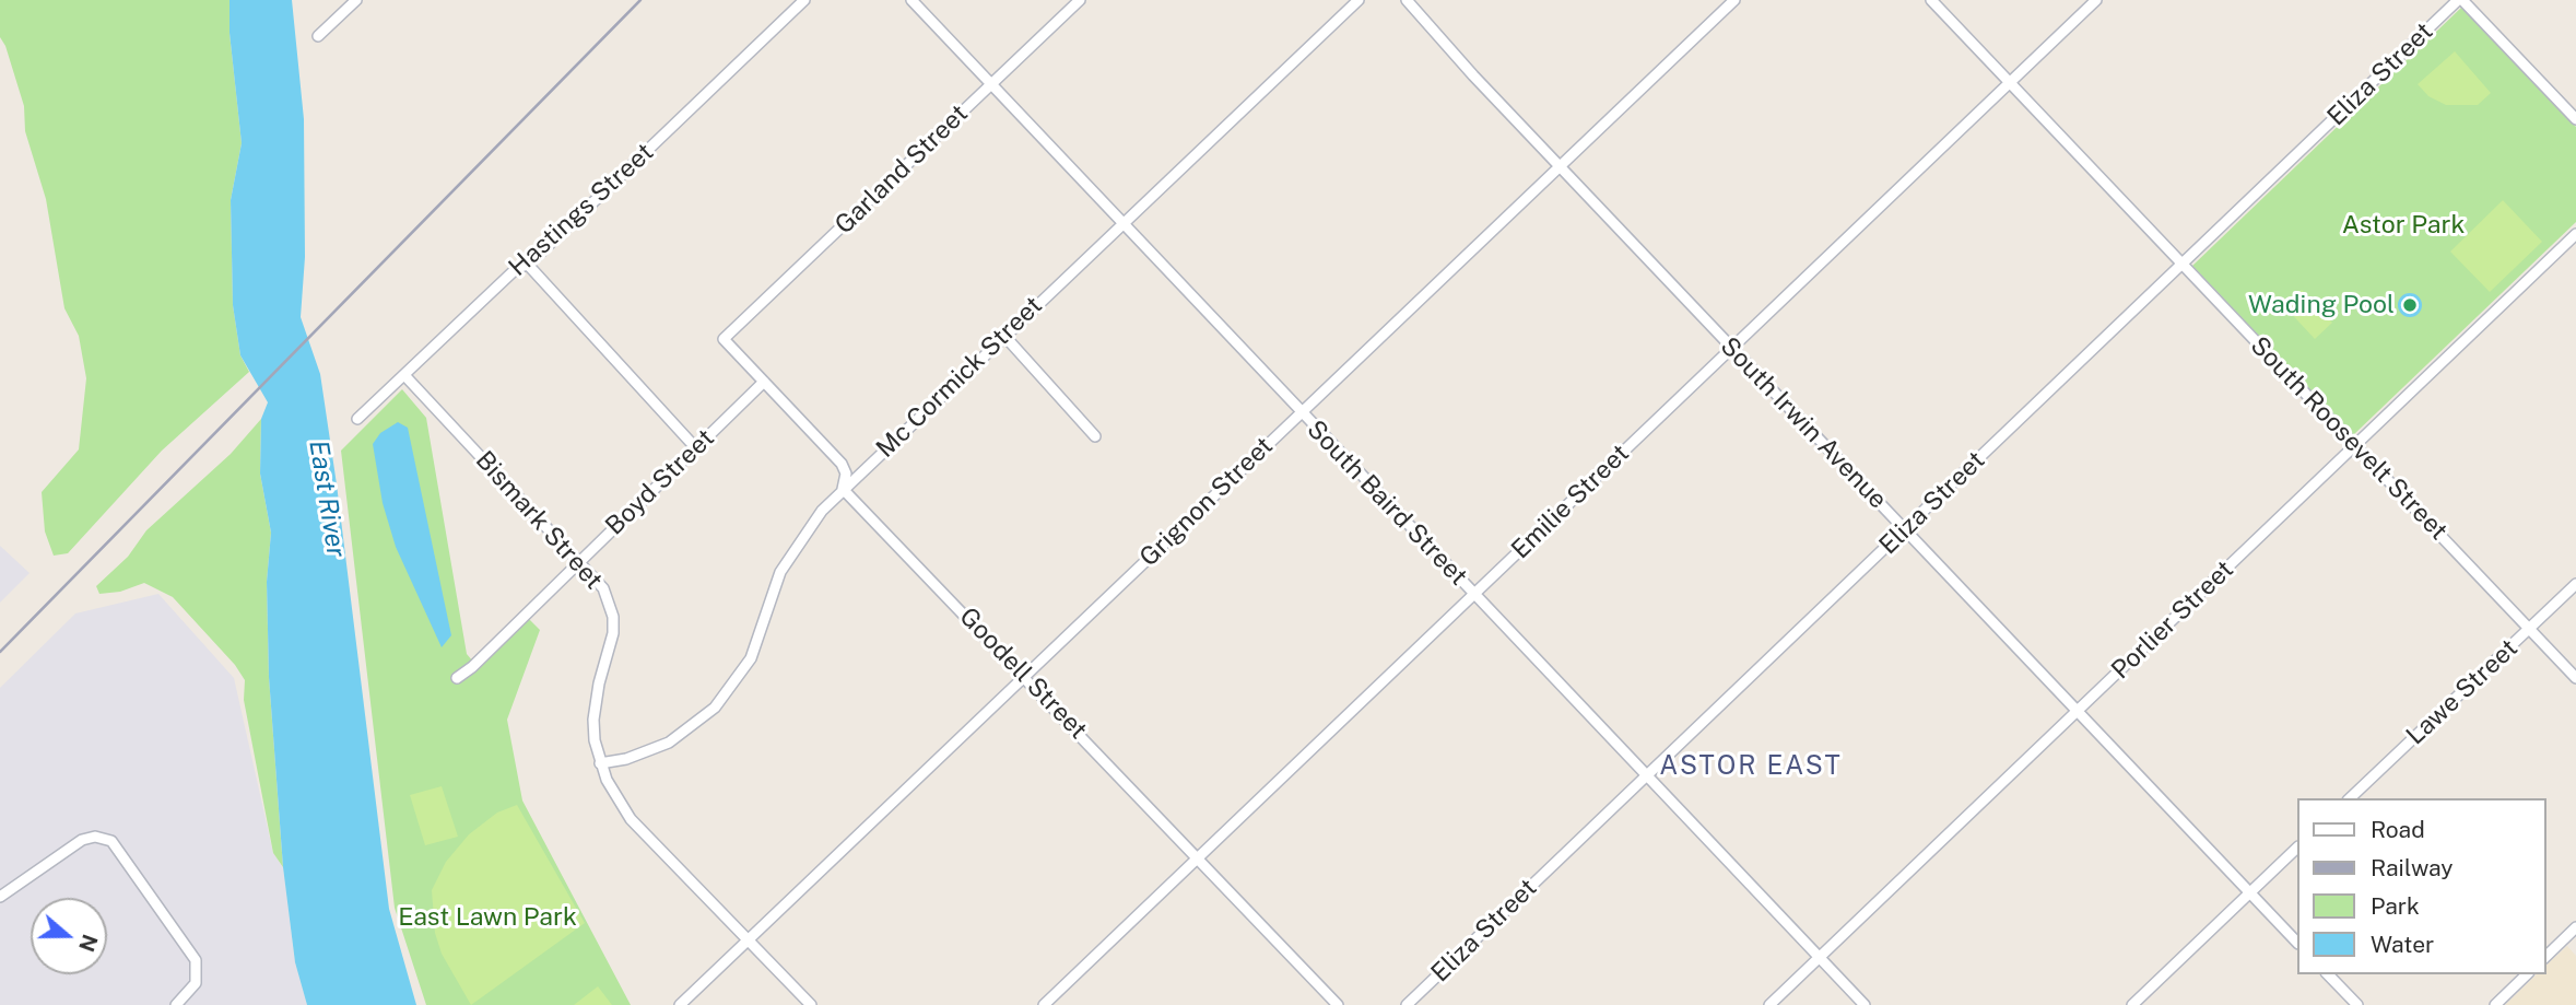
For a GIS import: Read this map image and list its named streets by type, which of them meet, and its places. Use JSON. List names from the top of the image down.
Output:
{
  "streets": {
    "street": [
      "Eliza Street",
      "Garland Street",
      "Hastings Street",
      "Mc Cormick Street",
      "South Irwin Avenue",
      "South Roosevelt Street",
      "Boyd Street",
      "Grignon Street",
      "Emilie Street",
      "South Baird Street",
      "Bismark Street",
      "Porlier Street",
      "Goodell Street",
      "Lawe Street"
    ]
  },
  "crossings": [
    ["Eliza Street", "South Irwin Avenue"],
    ["Eliza Street", "South Roosevelt Street"],
    ["Eliza Street", "South Baird Street"],
    ["Garland Street", "South Baird Street"],
    ["Garland Street", "Goodell Street"],
    ["Hastings Street", "Bismark Street"],
    ["Mc Cormick Street", "South Baird Street"],
    ["Mc Cormick Street", "Bismark Street"],
    ["Mc Cormick Street", "Goodell Street"],
    ["South Irwin Avenue", "Grignon Street"],
    ["South Irwin Avenue", "Emilie Street"],
    ["South Irwin Avenue", "Porlier Street"],
    ["South Roosevelt Street", "Emilie Street"],
    ["South Roosevelt Street", "Porlier Street"],
    ["South Roosevelt Street", "Lawe Street"],
    ["Boyd Street", "Bismark Street"],
    ["Boyd Street", "Goodell Street"],
    ["Grignon Street", "South Baird Street"],
    ["Grignon Street", "Bismark Street"],
    ["Grignon Street", "Goodell Street"],
    ["Emilie Street", "South Baird Street"],
    ["Emilie Street", "Goodell Street"],
    ["South Baird Street", "Porlier Street"]
  ],
  "districts": ["ASTOR EAST"],
  "water": ["East River"],
  "parks": ["Astor Park", "East Lawn Park"],
  "places": ["Wading Pool"],
  "legend": [
    "Road",
    "Railway",
    "Park",
    "Water"
  ],
  "north": "right"
}
